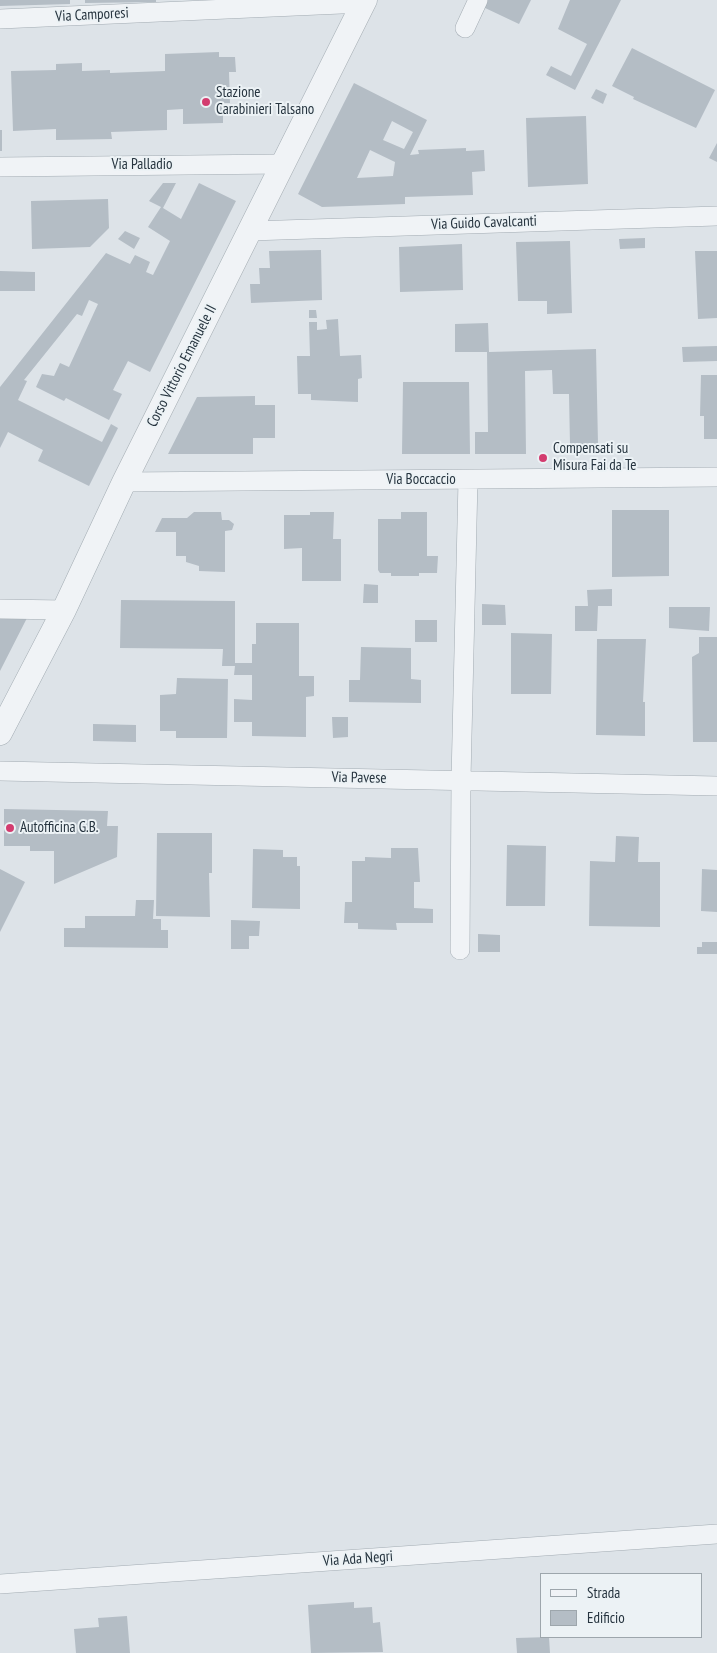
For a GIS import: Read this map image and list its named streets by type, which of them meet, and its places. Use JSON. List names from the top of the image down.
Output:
{
  "streets": {
    "street": [
      "Via Camporesi",
      "Via Palladio",
      "Via Guido Cavalcanti",
      "Corso Vittorio Emanuele II",
      "Via Boccaccio",
      "Via Pavese",
      "Via Ada Negri"
    ]
  },
  "crossings": [
    ["Via Camporesi", "Corso Vittorio Emanuele II"],
    ["Via Palladio", "Corso Vittorio Emanuele II"],
    ["Via Guido Cavalcanti", "Corso Vittorio Emanuele II"],
    ["Corso Vittorio Emanuele II", "Via Boccaccio"]
  ],
  "places": ["Stazione Carabinieri Talsano", "Compensati su Misura Fai da Te", "Autofficina G.B."],
  "legend": ["Strada", "Edificio"]
}
